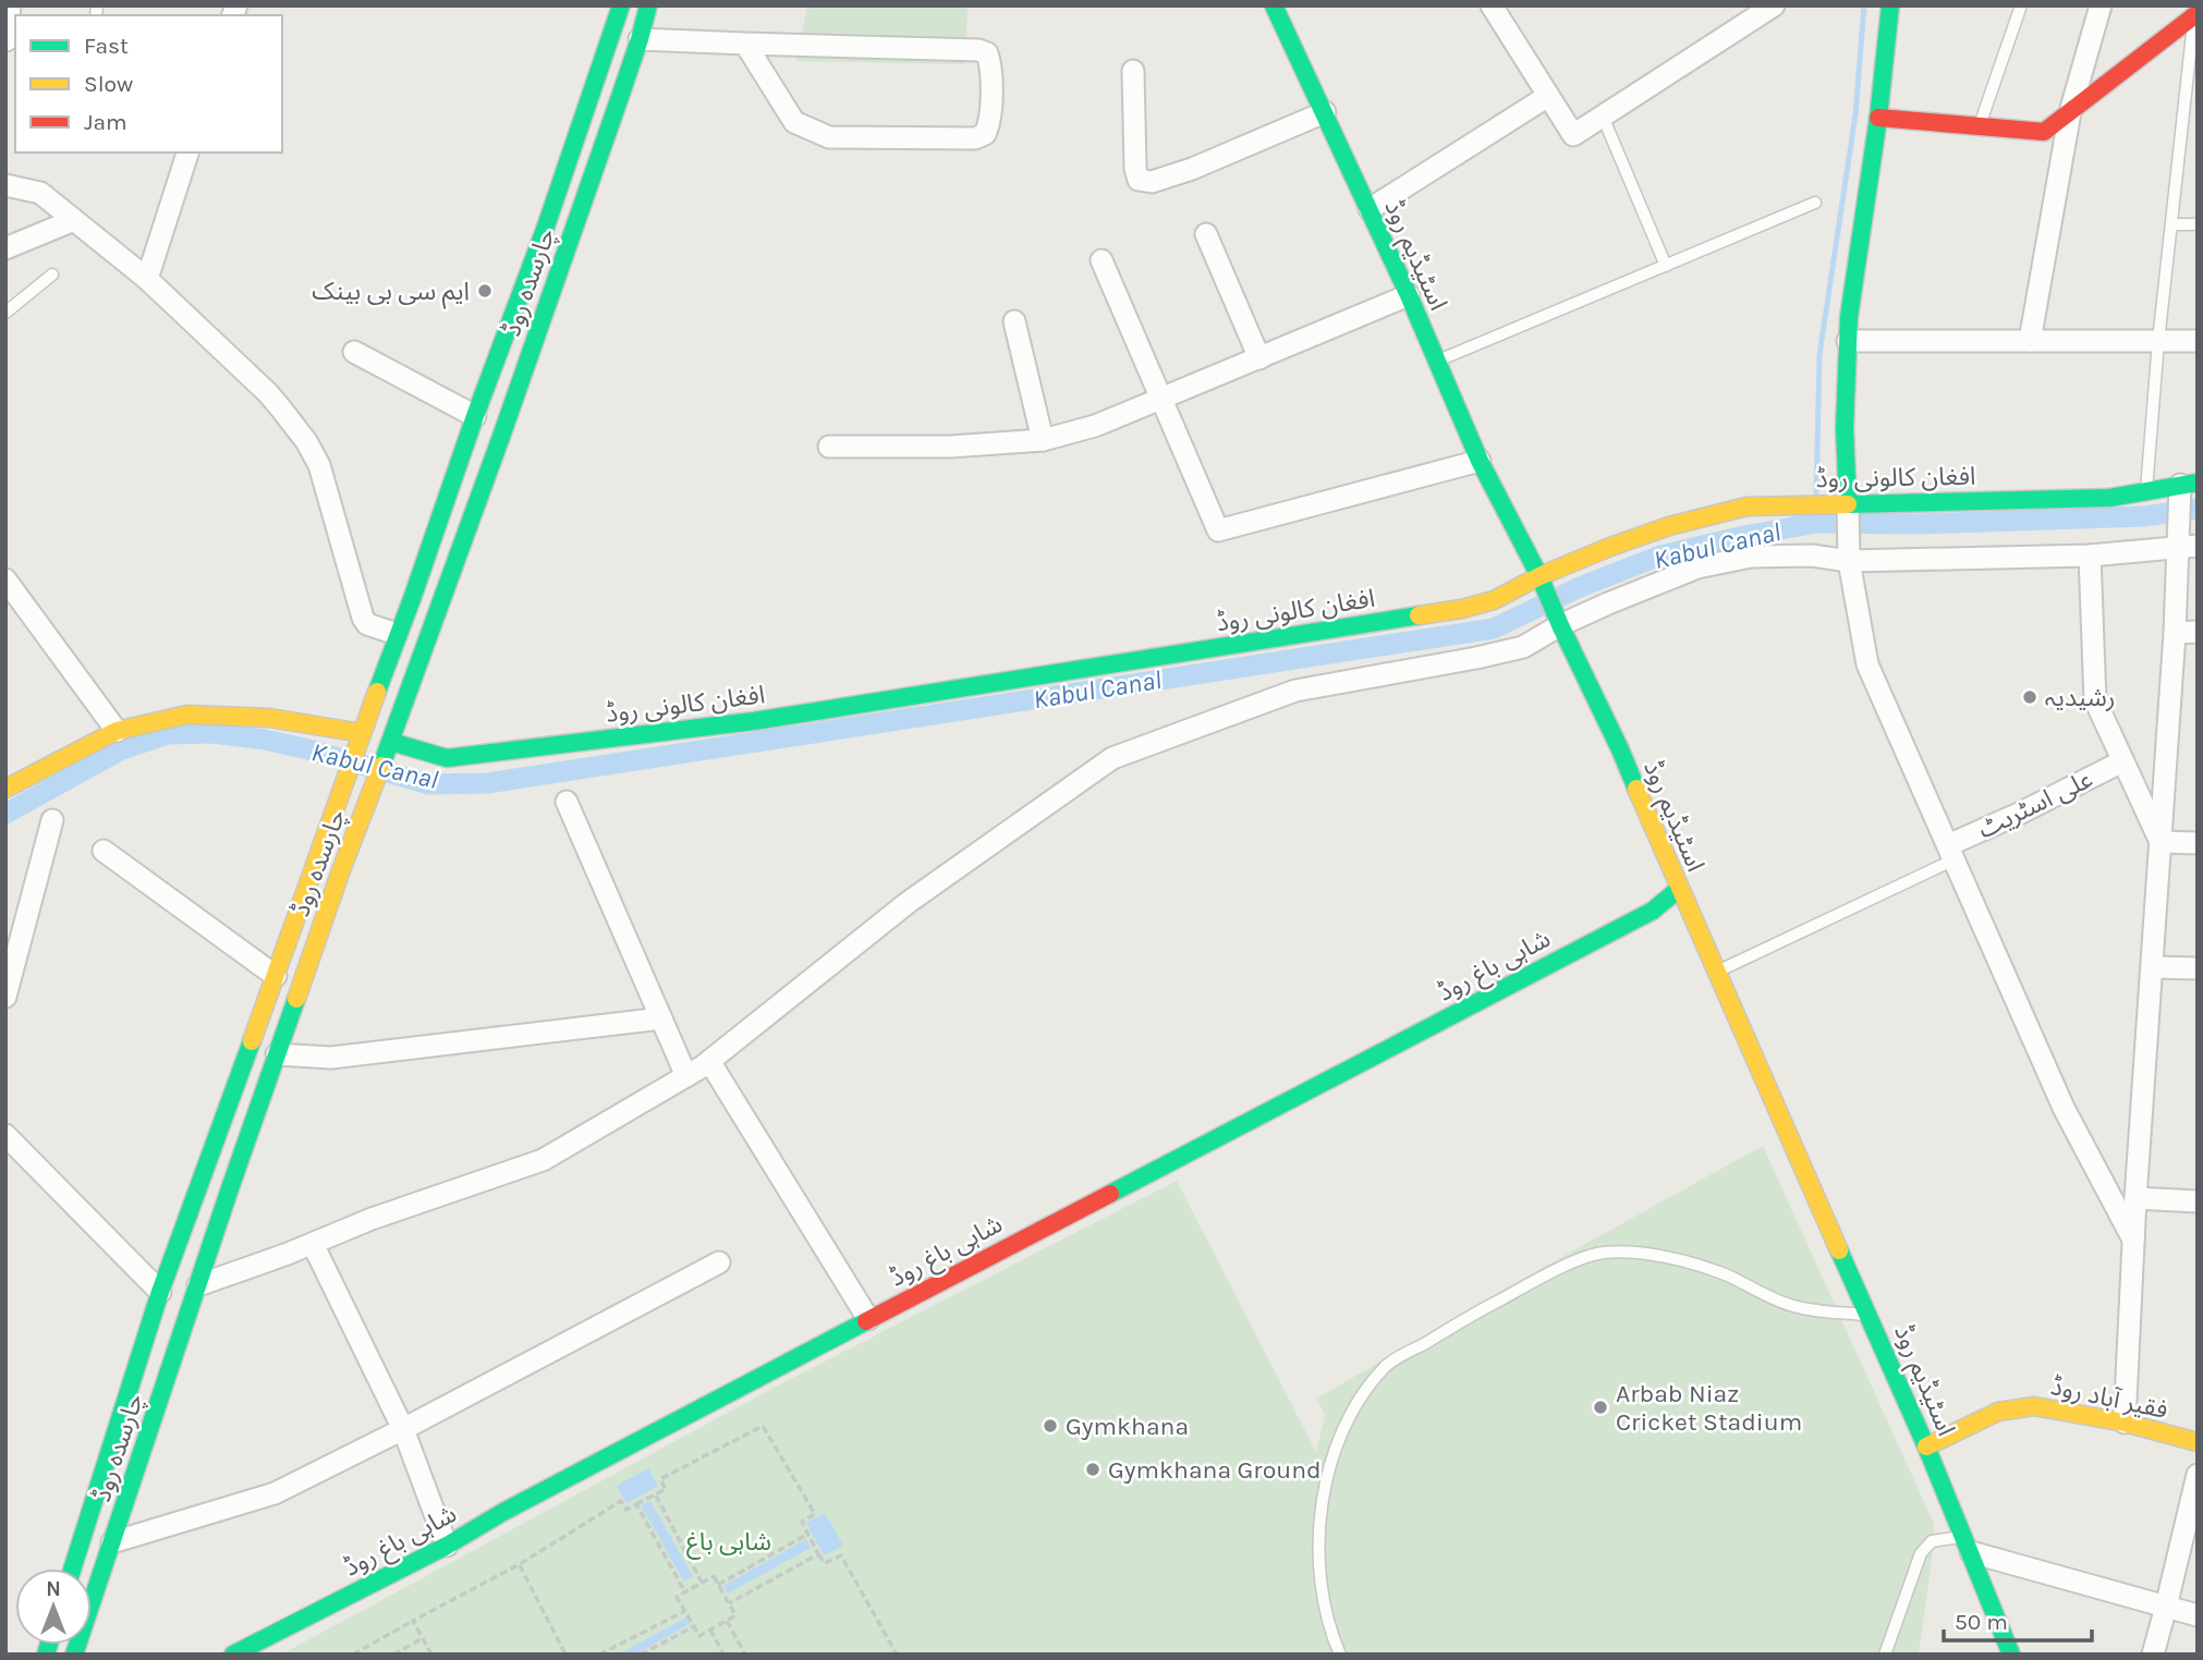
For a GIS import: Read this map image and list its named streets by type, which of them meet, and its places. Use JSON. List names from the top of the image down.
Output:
{
  "streets": {
    "main road": [
      "اسٹیڈیم روڈ",
      "چارسدہ روڈ",
      "افغان کالونی روڈ",
      "شاہی باغ روڈ",
      "فقیر آباد روڈ"
    ],
    "street": ["علی اسٹریٹ"]
  },
  "crossings": [
    ["اسٹیڈیم روڈ", "افغان کالونی روڈ"],
    ["اسٹیڈیم روڈ", "شاہی باغ روڈ"],
    ["اسٹیڈیم روڈ", "فقیر آباد روڈ"],
    ["چارسدہ روڈ", "افغان کالونی روڈ"]
  ],
  "water": ["Kabul Canal"],
  "parks": ["شاہی باغ"],
  "places": [
    "ایم سی بی بینک",
    "رشیدیہ",
    "Arbab Niaz Cricket Stadium",
    "Gymkhana",
    "Gymkhana Ground"
  ],
  "legend": ["Fast", "Slow", "Jam"],
  "scale_bar": "50 m",
  "north": "top"
}
